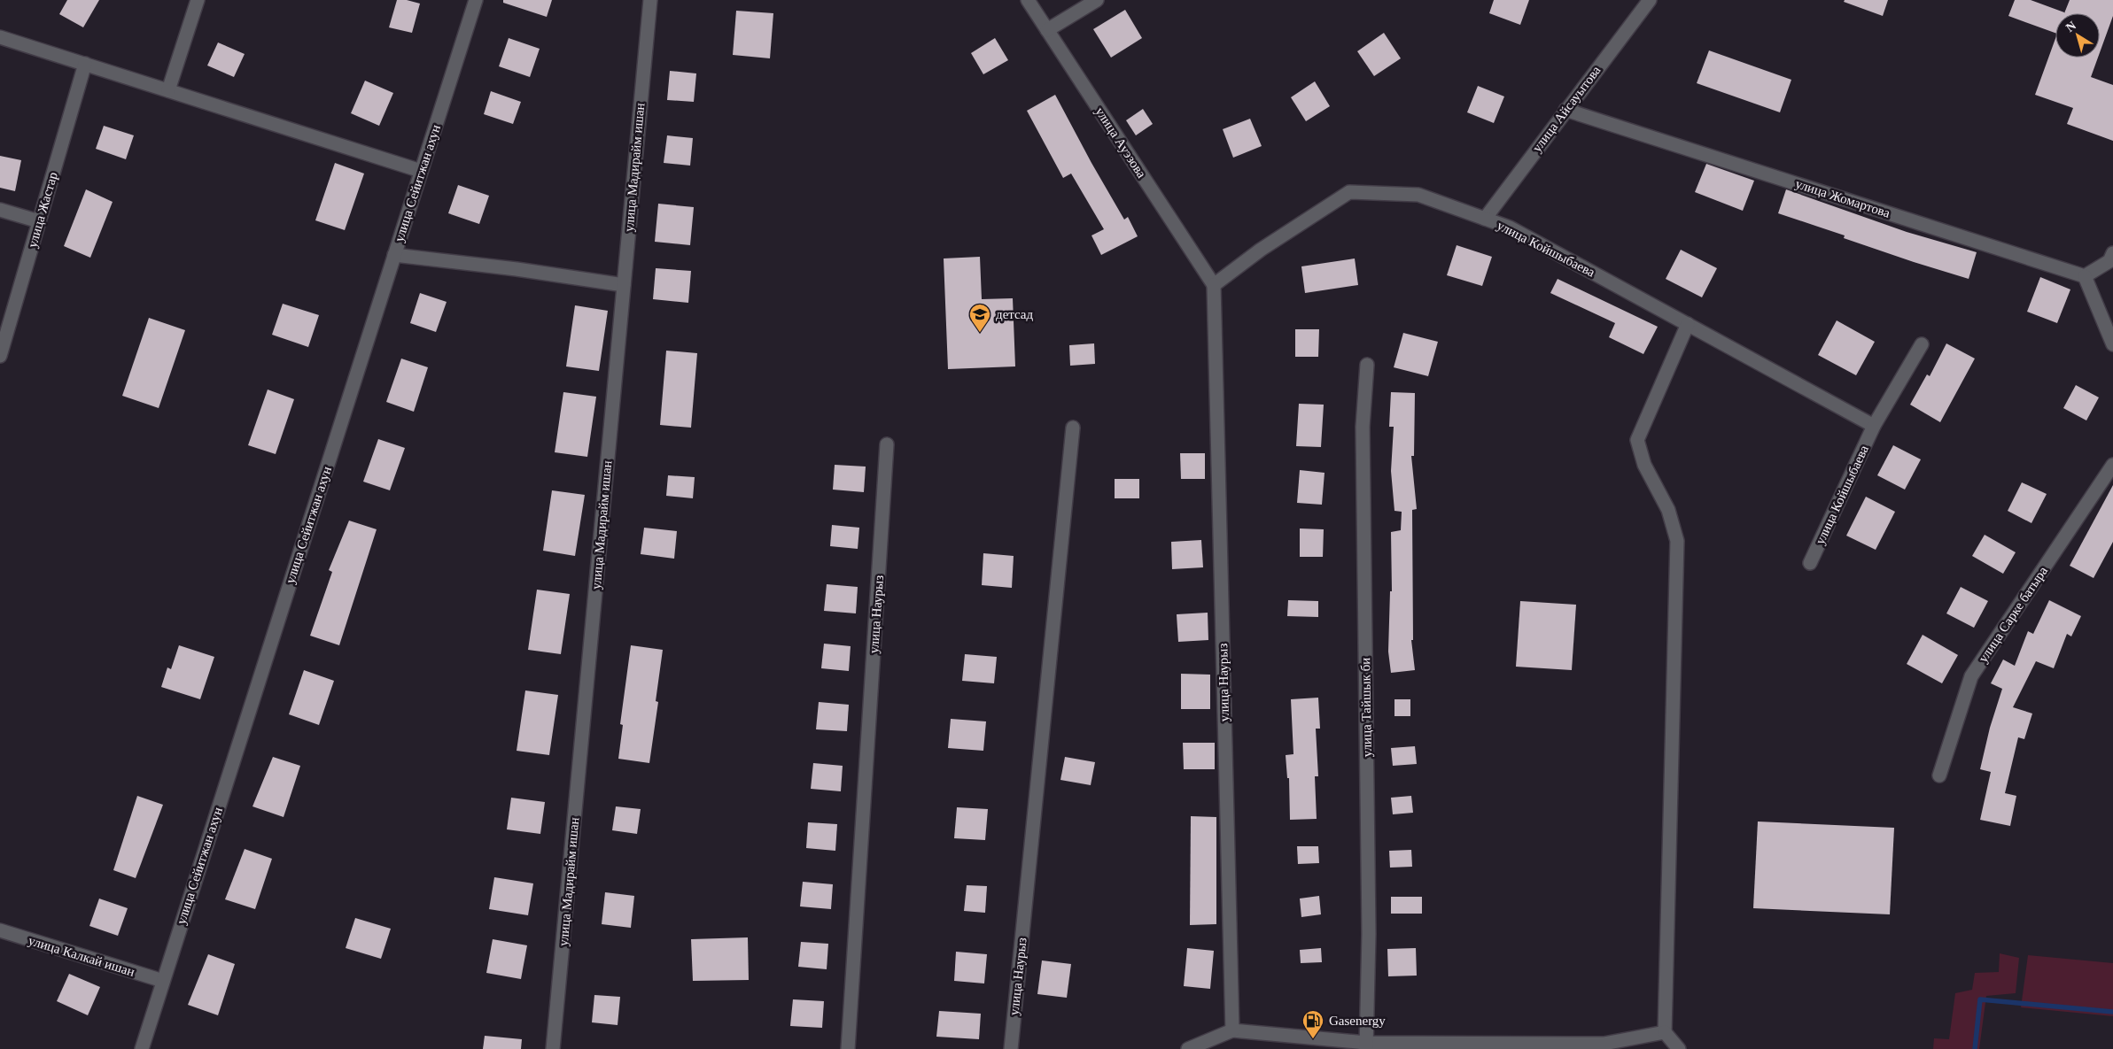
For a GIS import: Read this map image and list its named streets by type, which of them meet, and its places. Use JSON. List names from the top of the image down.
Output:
{
  "streets": {
    "street": [
      "улица Айсауытова",
      "улица Ауэзова",
      "улица Мадирайм ишан",
      "улица Сейитжан ахун",
      "улица Жомартова",
      "улица Жастар",
      "улица Койшыбаева",
      "улица Наурыз",
      "улица Сарке батыра",
      "улица Тайшык би",
      "улица Калкай ишан"
    ]
  },
  "crossings": [
    ["улица Айсауытова", "улица Жомартова"],
    ["улица Айсауытова", "улица Койшыбаева"],
    ["улица Ауэзова", "улица Койшыбаева"],
    ["улица Ауэзова", "улица Наурыз"],
    ["улица Сейитжан ахун", "улица Калкай ишан"],
    ["улица Койшыбаева", "улица Наурыз"]
  ],
  "places": {
    "school or university": ["детсад"],
    "fuel station": ["Gasenergy"]
  },
  "north": "top left"
}
